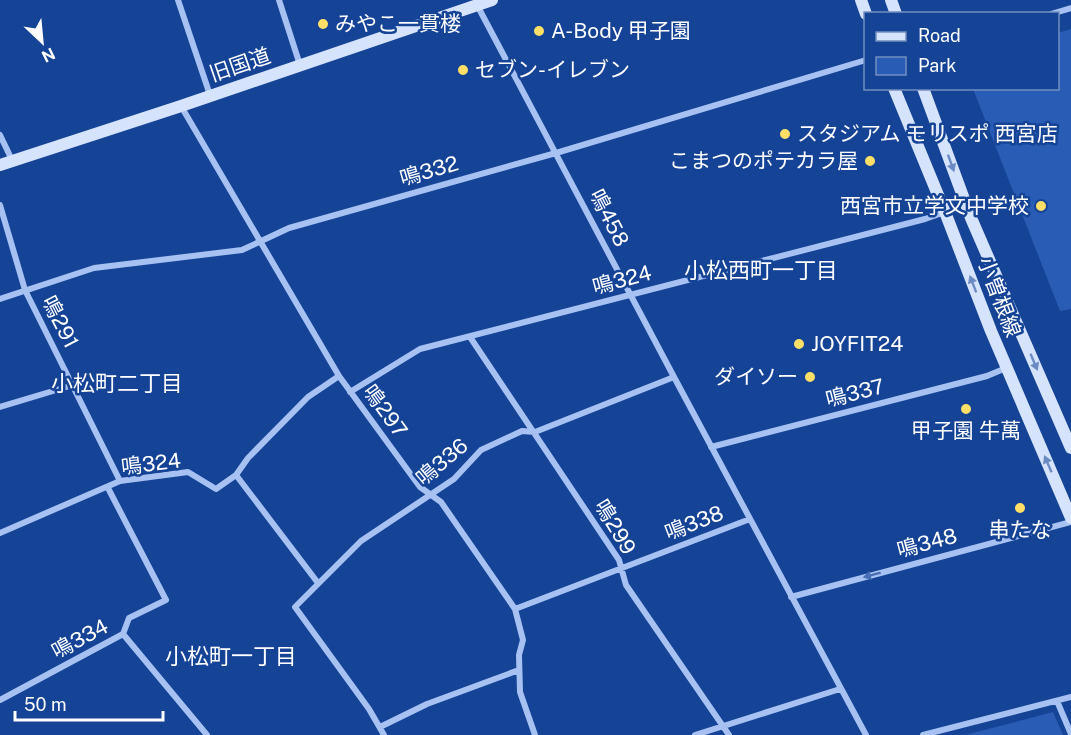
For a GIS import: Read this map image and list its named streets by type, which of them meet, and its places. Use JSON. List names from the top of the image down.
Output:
{
  "streets": {
    "street": [
      "旧国道",
      "鳴332",
      "鳴458",
      "鳴324",
      "小曽根線",
      "鳴291",
      "鳴337",
      "鳴297",
      "鳴336",
      "鳴338",
      "鳴299",
      "鳴348",
      "鳴334"
    ]
  },
  "crossings": [
    ["旧国道", "鳴458"],
    ["旧国道", "鳴297"],
    ["鳴332", "鳴458"],
    ["鳴332", "鳴291"],
    ["鳴332", "鳴297"],
    ["鳴458", "鳴324"],
    ["鳴458", "鳴337"],
    ["鳴458", "鳴336"],
    ["鳴458", "鳴338"],
    ["鳴324", "小曽根線"],
    ["鳴324", "鳴291"],
    ["鳴324", "鳴297"],
    ["鳴324", "鳴299"],
    ["小曽根線", "鳴337"],
    ["鳴297", "鳴336"],
    ["鳴297", "鳴338"],
    ["鳴336", "鳴299"],
    ["鳴338", "鳴299"]
  ],
  "one_way": ["鳴348"],
  "districts": ["小松西町一丁目", "小松町二丁目", "小松町一丁目"],
  "places": [
    "みやこ一貫楼",
    "A-Body 甲子園",
    "セブン-イレブン",
    "スタジアム モリスポ 西宮店",
    "こまつのポテカラ屋",
    "西宮市立学文中学校",
    "JOYFIT24",
    "ダイソー",
    "甲子園 牛萬",
    "串たな"
  ],
  "legend": ["Road", "Park"],
  "scale_bar": "50 m",
  "north": "bottom right"
}
